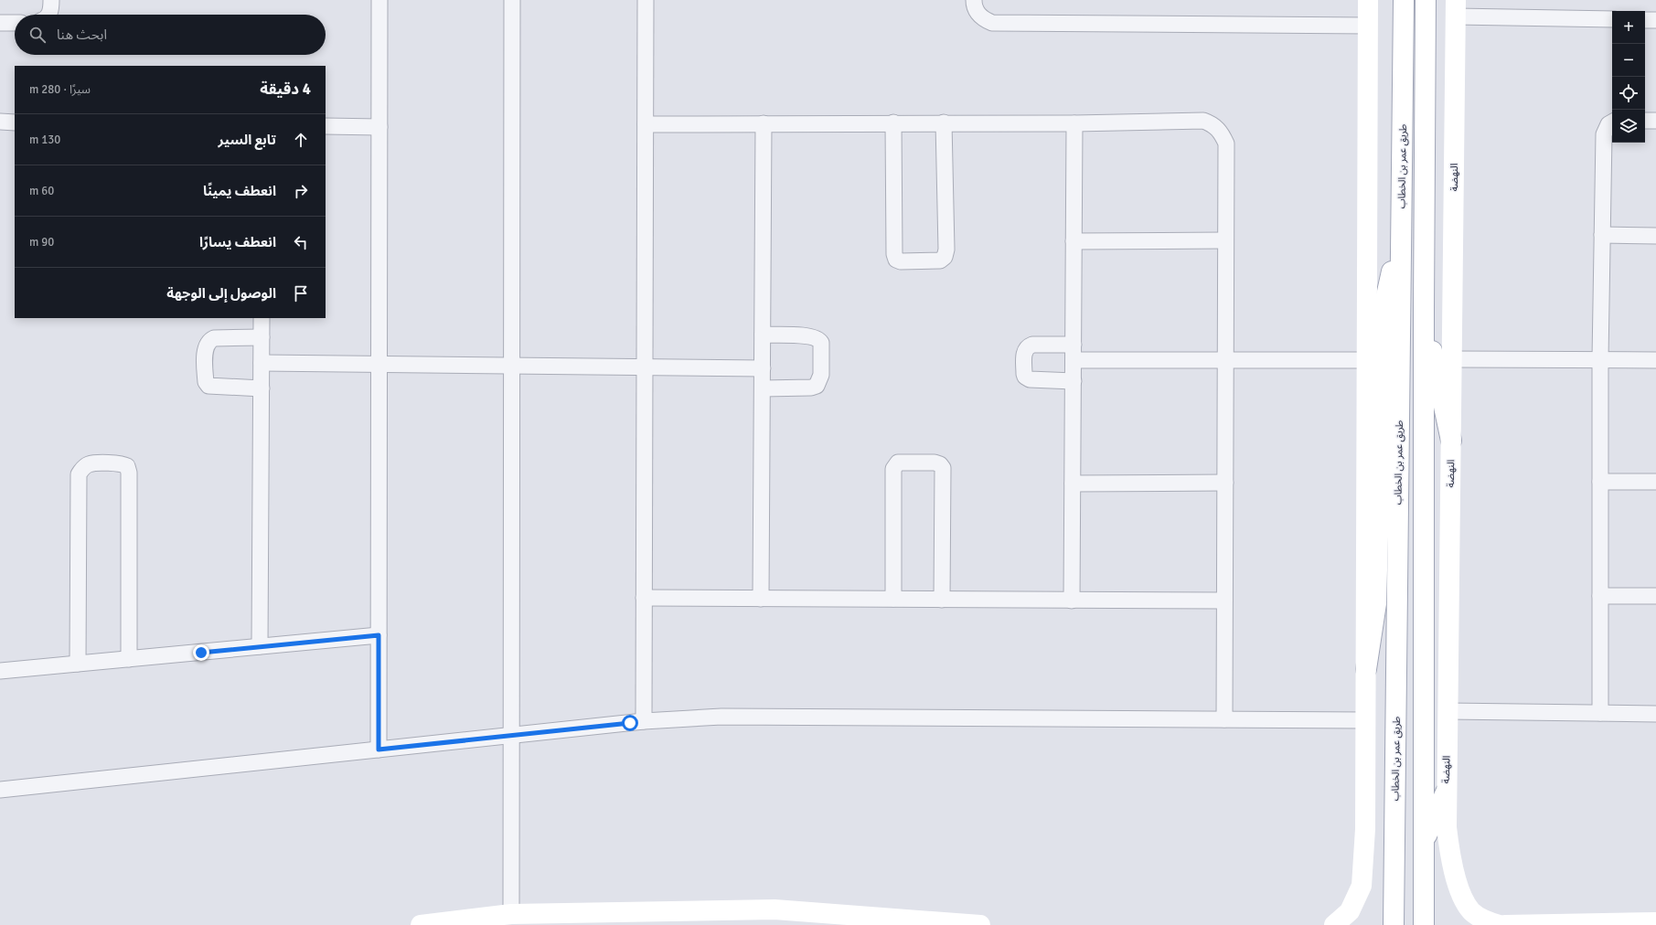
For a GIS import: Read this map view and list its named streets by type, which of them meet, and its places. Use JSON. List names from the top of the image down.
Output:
{
  "streets": {
    "main road": ["طريق عمر بن الخطاب", "النهضة"]
  },
  "page": {
    "map_buttons": ["+", "−"],
    "search": "ابحث هنا",
    "heading": ["4 دقيقة", "سيرًا · 280 m"],
    "list": [
      ["تابع السير", "130 m"],
      ["انعطف يمينًا", "60 m"],
      ["انعطف يسارًا", "90 m"],
      "الوصول إلى الوجهة"
    ]
  }
}
